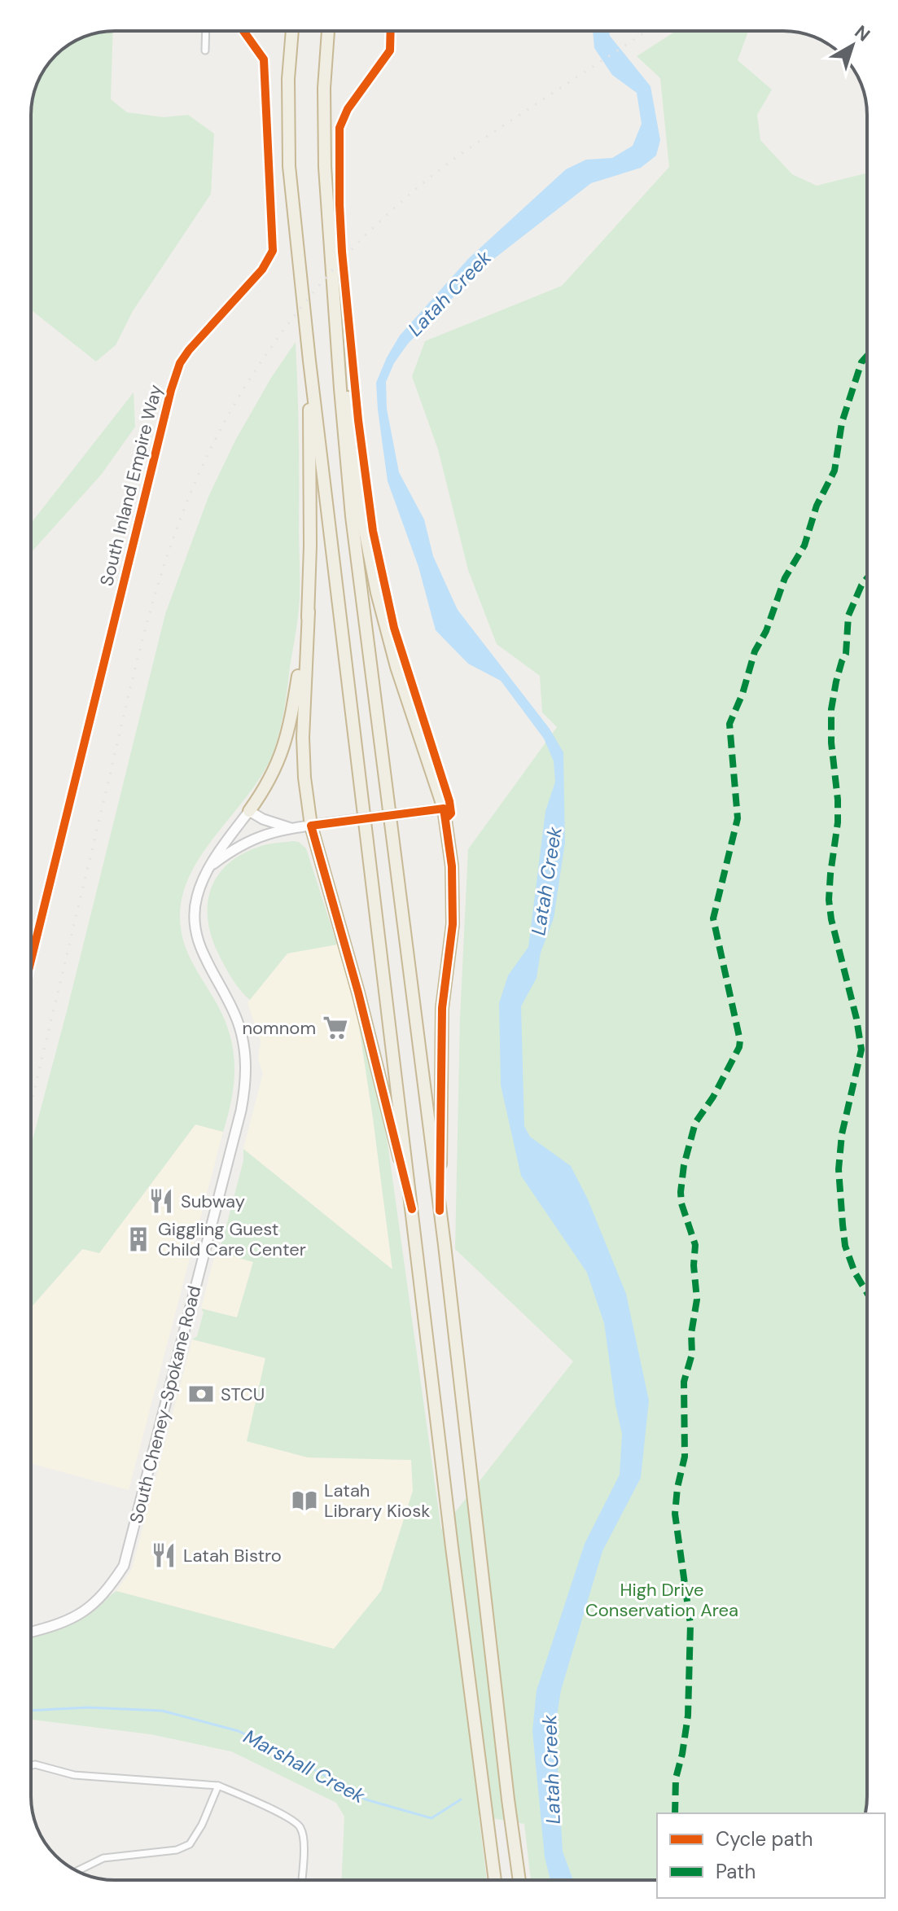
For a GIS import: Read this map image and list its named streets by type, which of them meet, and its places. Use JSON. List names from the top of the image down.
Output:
{
  "streets": {
    "main road": ["South Cheney-Spokane Road"],
    "street": ["South Inland Empire Way"]
  },
  "water": ["Latah Creek", "Marshall Creek"],
  "parks": ["High Drive Conservation Area"],
  "places": {
    "supermarket": ["nomnom"],
    "restaurant": ["Subway", "Latah Bistro"],
    "building": ["Giggling Guest Child Care Center"],
    "bank": ["STCU"],
    "library": ["Latah Library Kiosk"]
  },
  "legend": ["Cycle path", "Path"],
  "north": "top right"
}
